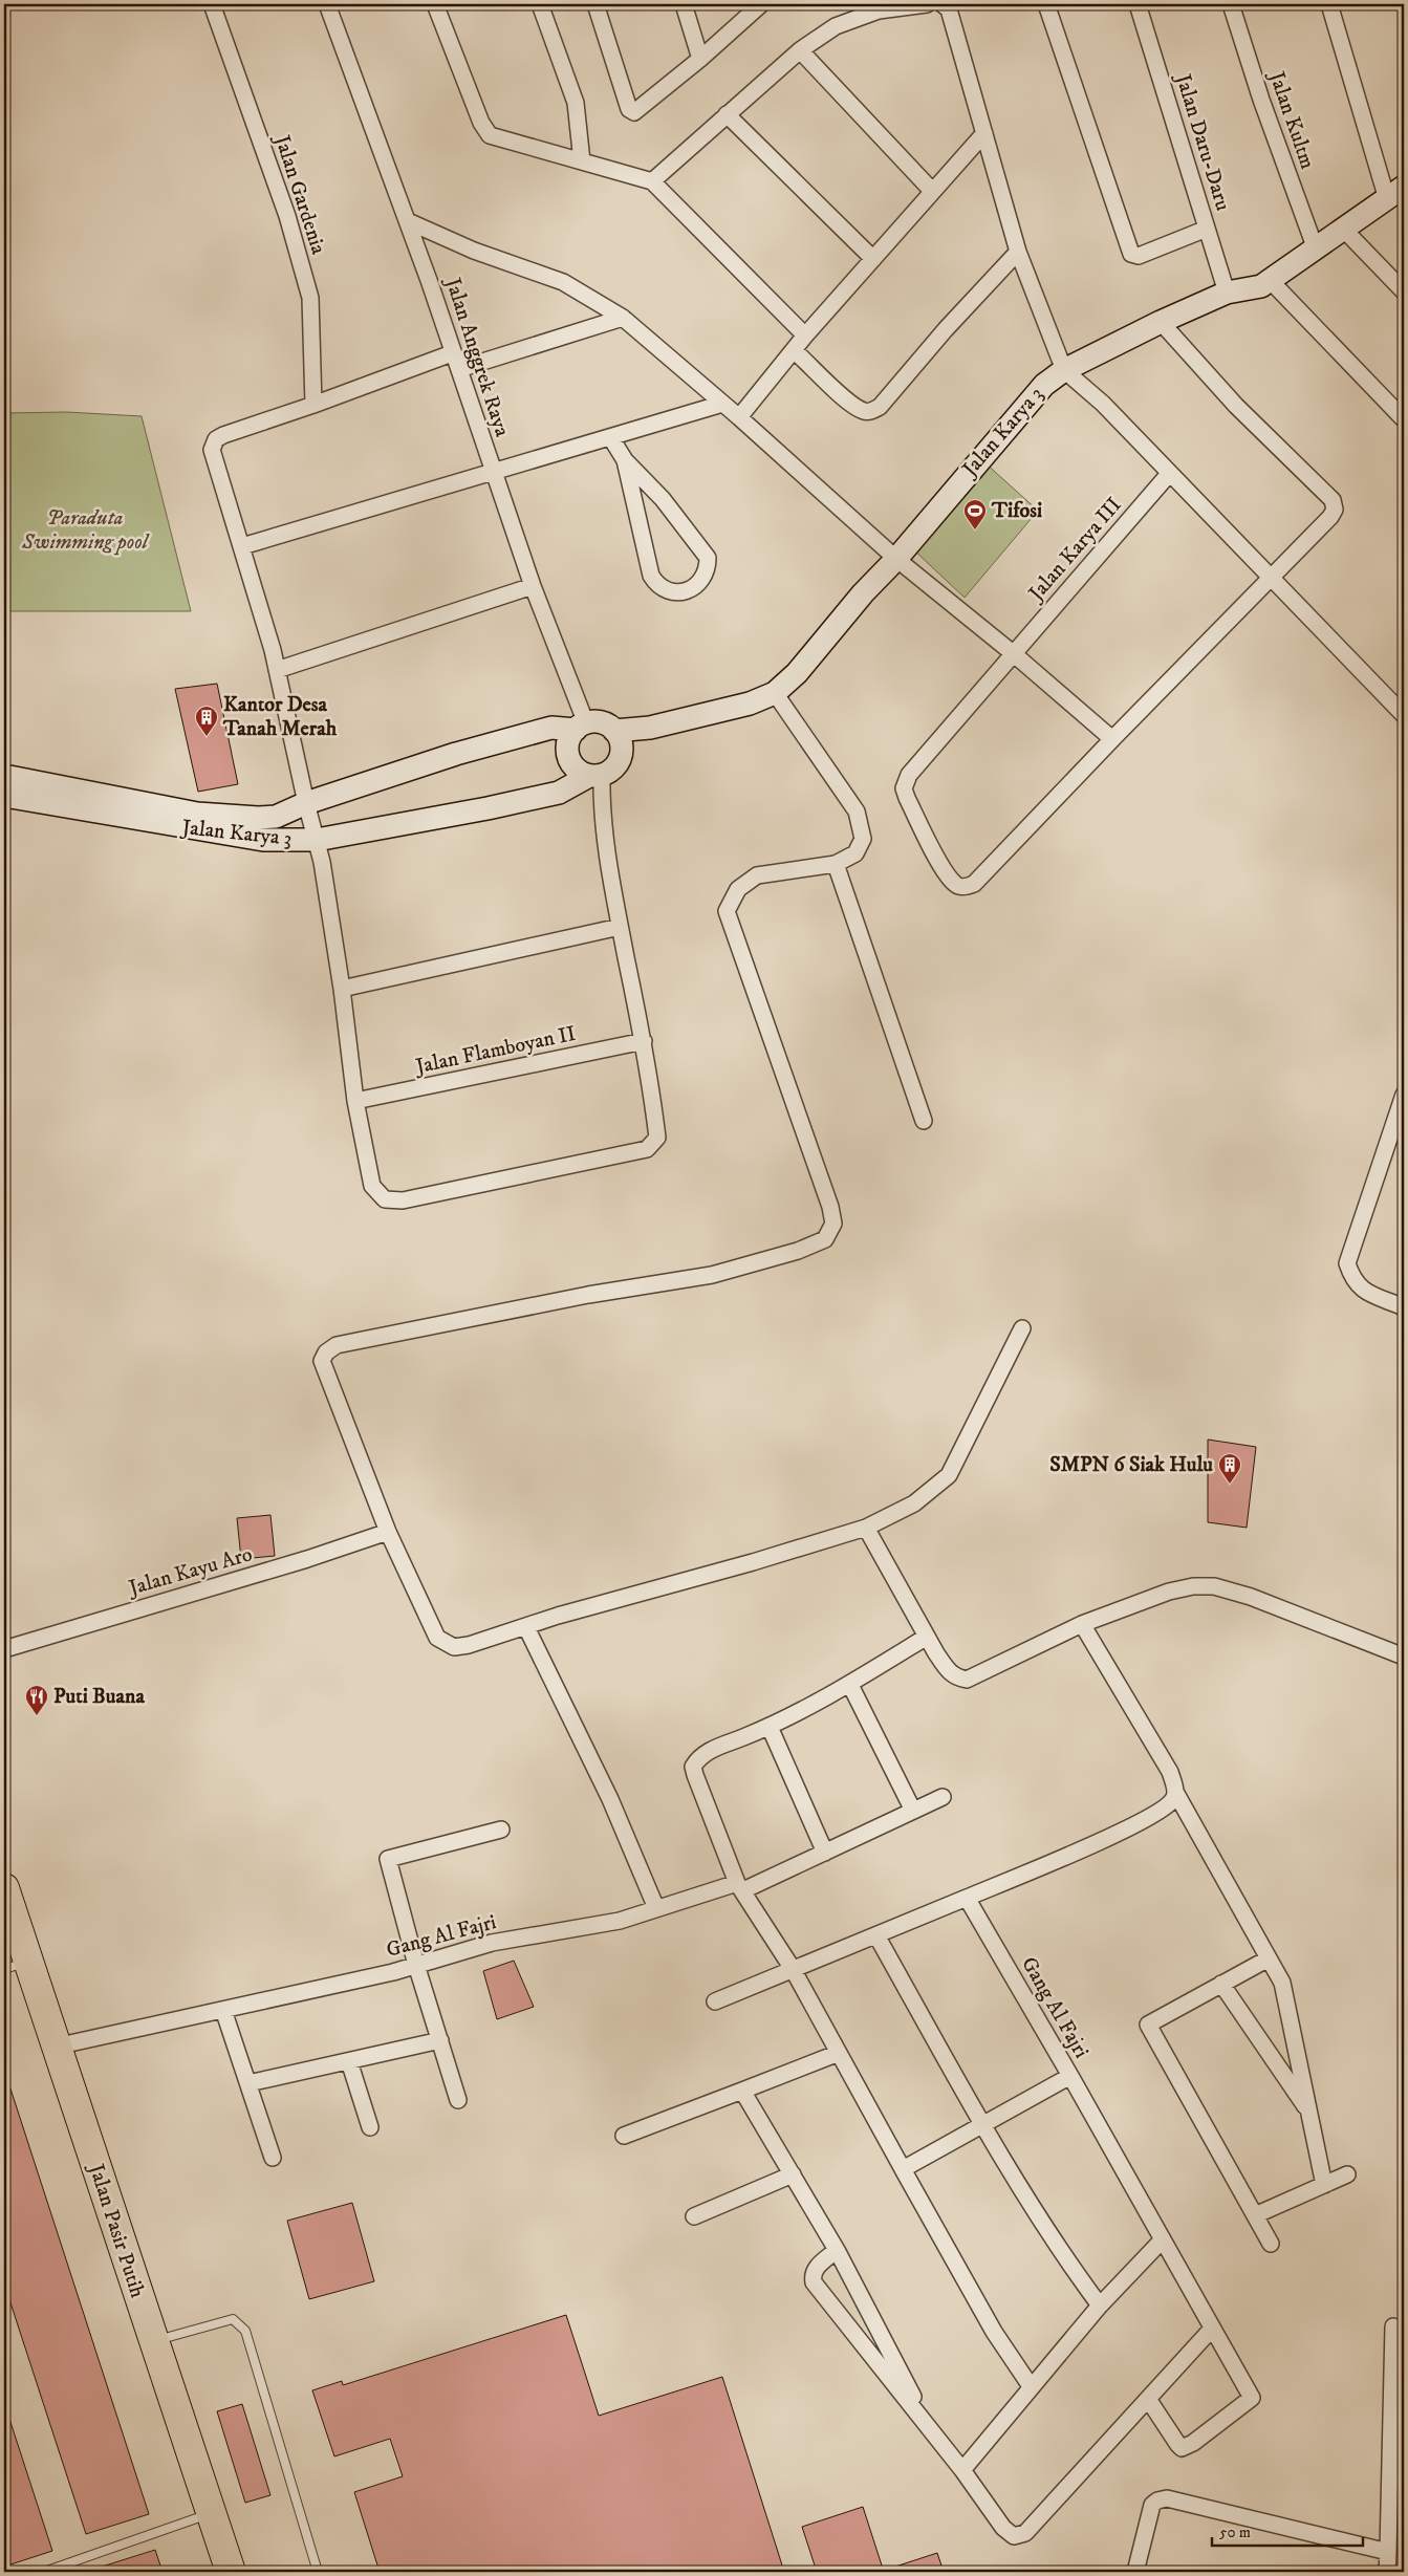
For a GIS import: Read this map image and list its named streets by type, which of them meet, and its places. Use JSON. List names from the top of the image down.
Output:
{
  "streets": {
    "highway": ["Jalan Pasir Putih"],
    "street": [
      "Jalan Kultm",
      "Jalan Daru-Daru",
      "Jalan Gardenia",
      "Jalan Anggrek Raya",
      "Jalan Karya 3",
      "Jalan Karya III",
      "Jalan Flamboyan II",
      "Jalan Kayu Aro",
      "Gang Al Fajri"
    ]
  },
  "crossings": [
    ["Jalan Kultm", "Jalan Karya 3"],
    ["Jalan Daru-Daru", "Jalan Karya 3"],
    ["Jalan Anggrek Raya", "Jalan Karya 3"],
    ["Gang Al Fajri", "Jalan Pasir Putih"]
  ],
  "parks": ["Paraduta Swimming pool"],
  "places": {
    "sports": ["Tifosi"],
    "building": ["Kantor Desa Tanah Merah", "SMPN 6 Siak Hulu"],
    "restaurant": ["Puti Buana"]
  },
  "scale_bar": "50 m"
}
